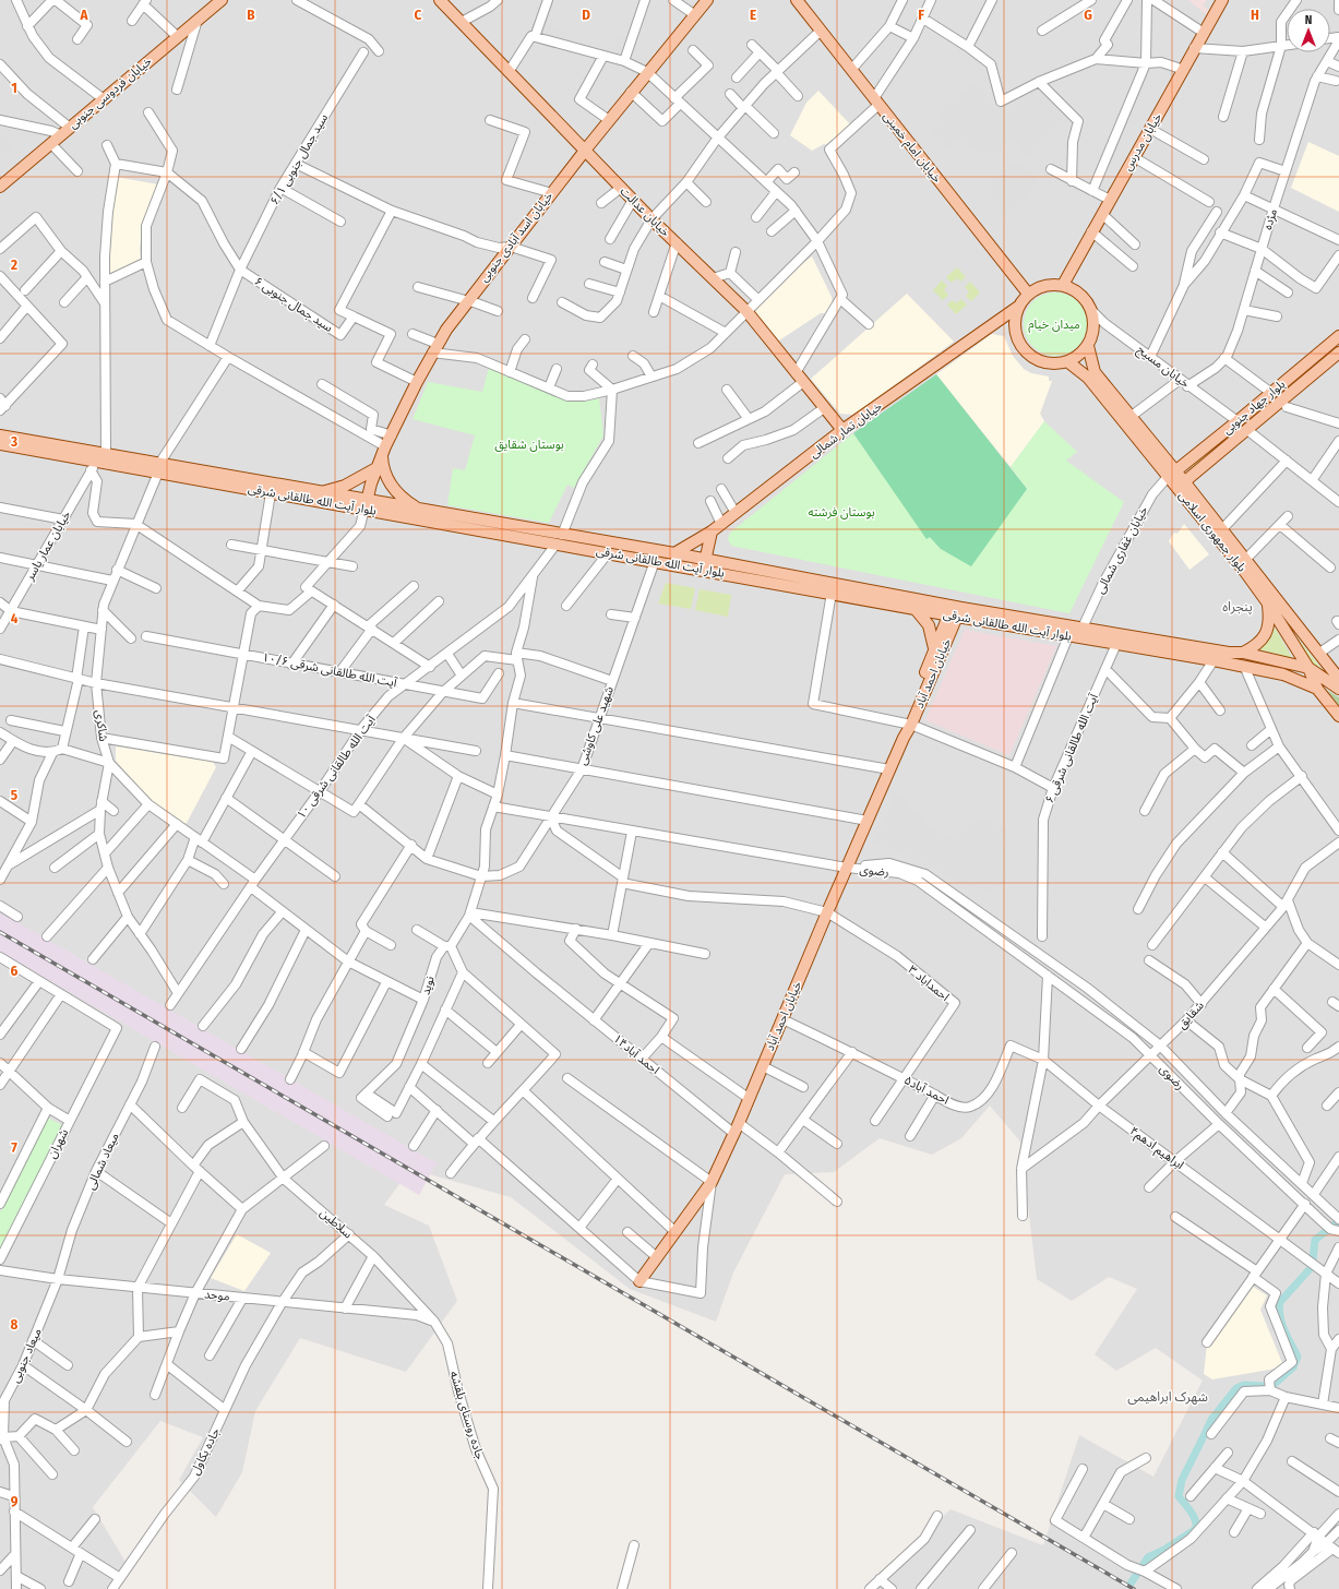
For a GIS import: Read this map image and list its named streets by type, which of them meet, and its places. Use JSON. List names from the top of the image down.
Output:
{
  "streets": {
    "main road": [
      "خیابان فردوسی جنوبی",
      "خیابان مدرس",
      "خیابان امام خمینی",
      "خیابان عدالت",
      "خیابان اسد آبادی جنوبی",
      "بلوار جهاد جنوبی",
      "خیابان تمار شمالی",
      "بلوار آیت الله طالقانی شرقی",
      "بلوار جمهوری اسلامی",
      "خیابان احمد آباد"
    ],
    "street": [
      "سید جمال جنوبی ۶/۱",
      "مژده",
      "سید جمال جنوبی ۶",
      "خیابان مسیح",
      "خیابان عمار یاسر",
      "خیابان غفاری شمالی",
      "آیت الله طالقانی شرقی ۱۰/۶",
      "شاکری",
      "شهید علی کاوشی",
      "آیت الله طالقانی شرقی ۶",
      "آیت الله طالقانی شرقی ۱۰",
      "رضوی",
      "احمداباد ۳",
      "نوید",
      "شقایق",
      "احمد آباد۱۴",
      "احمد آباد۵",
      "شهران",
      "ابراهیم ادهم۴",
      "میعاد شمالی",
      "سلاطین",
      "موحد",
      "میعاد جنوبی",
      "جاده روستای بلقشه",
      "جاده بکاول"
    ]
  },
  "crossings": [
    ["خیابان مدرس", "خیابان امام خمینی"],
    ["خیابان مدرس", "خیابان مسیح"],
    ["خیابان مدرس", "خیابان تمار شمالی"],
    ["خیابان مدرس", "بلوار جمهوری اسلامی"],
    ["خیابان امام خمینی", "خیابان مسیح"],
    ["خیابان امام خمینی", "خیابان تمار شمالی"],
    ["خیابان امام خمینی", "بلوار جمهوری اسلامی"],
    ["سید جمال جنوبی ۶/۱", "سید جمال جنوبی ۶"],
    ["خیابان عدالت", "خیابان اسد آبادی جنوبی"],
    ["خیابان عدالت", "خیابان تمار شمالی"],
    ["مژده", "خیابان مسیح"],
    ["خیابان اسد آبادی جنوبی", "بلوار آیت الله طالقانی شرقی"],
    ["خیابان مسیح", "بلوار جهاد جنوبی"],
    ["خیابان مسیح", "خیابان تمار شمالی"],
    ["خیابان مسیح", "بلوار جمهوری اسلامی"],
    ["بلوار جهاد جنوبی", "بلوار جمهوری اسلامی"],
    ["بلوار جهاد جنوبی", "خیابان غفاری شمالی"],
    ["خیابان تمار شمالی", "بلوار آیت الله طالقانی شرقی"],
    ["خیابان تمار شمالی", "بلوار جمهوری اسلامی"],
    ["بلوار آیت الله طالقانی شرقی", "بلوار جمهوری اسلامی"],
    ["بلوار آیت الله طالقانی شرقی", "خیابان عمار یاسر"],
    ["بلوار آیت الله طالقانی شرقی", "خیابان غفاری شمالی"],
    ["بلوار آیت الله طالقانی شرقی", "خیابان احمد آباد"],
    ["بلوار آیت الله طالقانی شرقی", "شاکری"],
    ["بلوار آیت الله طالقانی شرقی", "شهید علی کاوشی"],
    ["بلوار آیت الله طالقانی شرقی", "آیت الله طالقانی شرقی ۶"],
    ["بلوار آیت الله طالقانی شرقی", "آیت الله طالقانی شرقی ۱۰"],
    ["بلوار جمهوری اسلامی", "خیابان غفاری شمالی"],
    ["آیت الله طالقانی شرقی ۱۰/۶", "آیت الله طالقانی شرقی ۱۰"],
    ["خیابان احمد آباد", "رضوی"],
    ["خیابان احمد آباد", "احمداباد ۳"],
    ["خیابان احمد آباد", "احمد آباد۱۴"],
    ["خیابان احمد آباد", "احمد آباد۵"],
    ["شاکری", "آیت الله طالقانی شرقی ۱۰"],
    ["شهید علی کاوشی", "نوید"],
    ["رضوی", "شقایق"],
    ["احمداباد ۳", "احمد آباد۵"],
    ["نوید", "احمد آباد۱۴"],
    ["شقایق", "ابراهیم ادهم۴"],
    ["احمد آباد۵", "ابراهیم ادهم۴"],
    ["میعاد شمالی", "موحد"],
    ["میعاد شمالی", "میعاد جنوبی"],
    ["سلاطین", "موحد"],
    ["سلاطین", "جاده روستای بلقشه"],
    ["سلاطین", "جاده بکاول"],
    ["موحد", "میعاد جنوبی"],
    ["موحد", "جاده روستای بلقشه"],
    ["موحد", "جاده بکاول"]
  ],
  "districts": ["پنجراه", "شهرک ابراهیمی"],
  "parks": ["میدان خیام", "بوستان شقایق", "بوستان فرشته"],
  "north": "top",
  "grid": {
    "columns": [
      "A",
      "B",
      "C",
      "D",
      "E",
      "F",
      "G",
      "H"
    ],
    "rows": [
      "1",
      "2",
      "3",
      "4",
      "5",
      "6",
      "7",
      "8",
      "9"
    ]
  }
}
